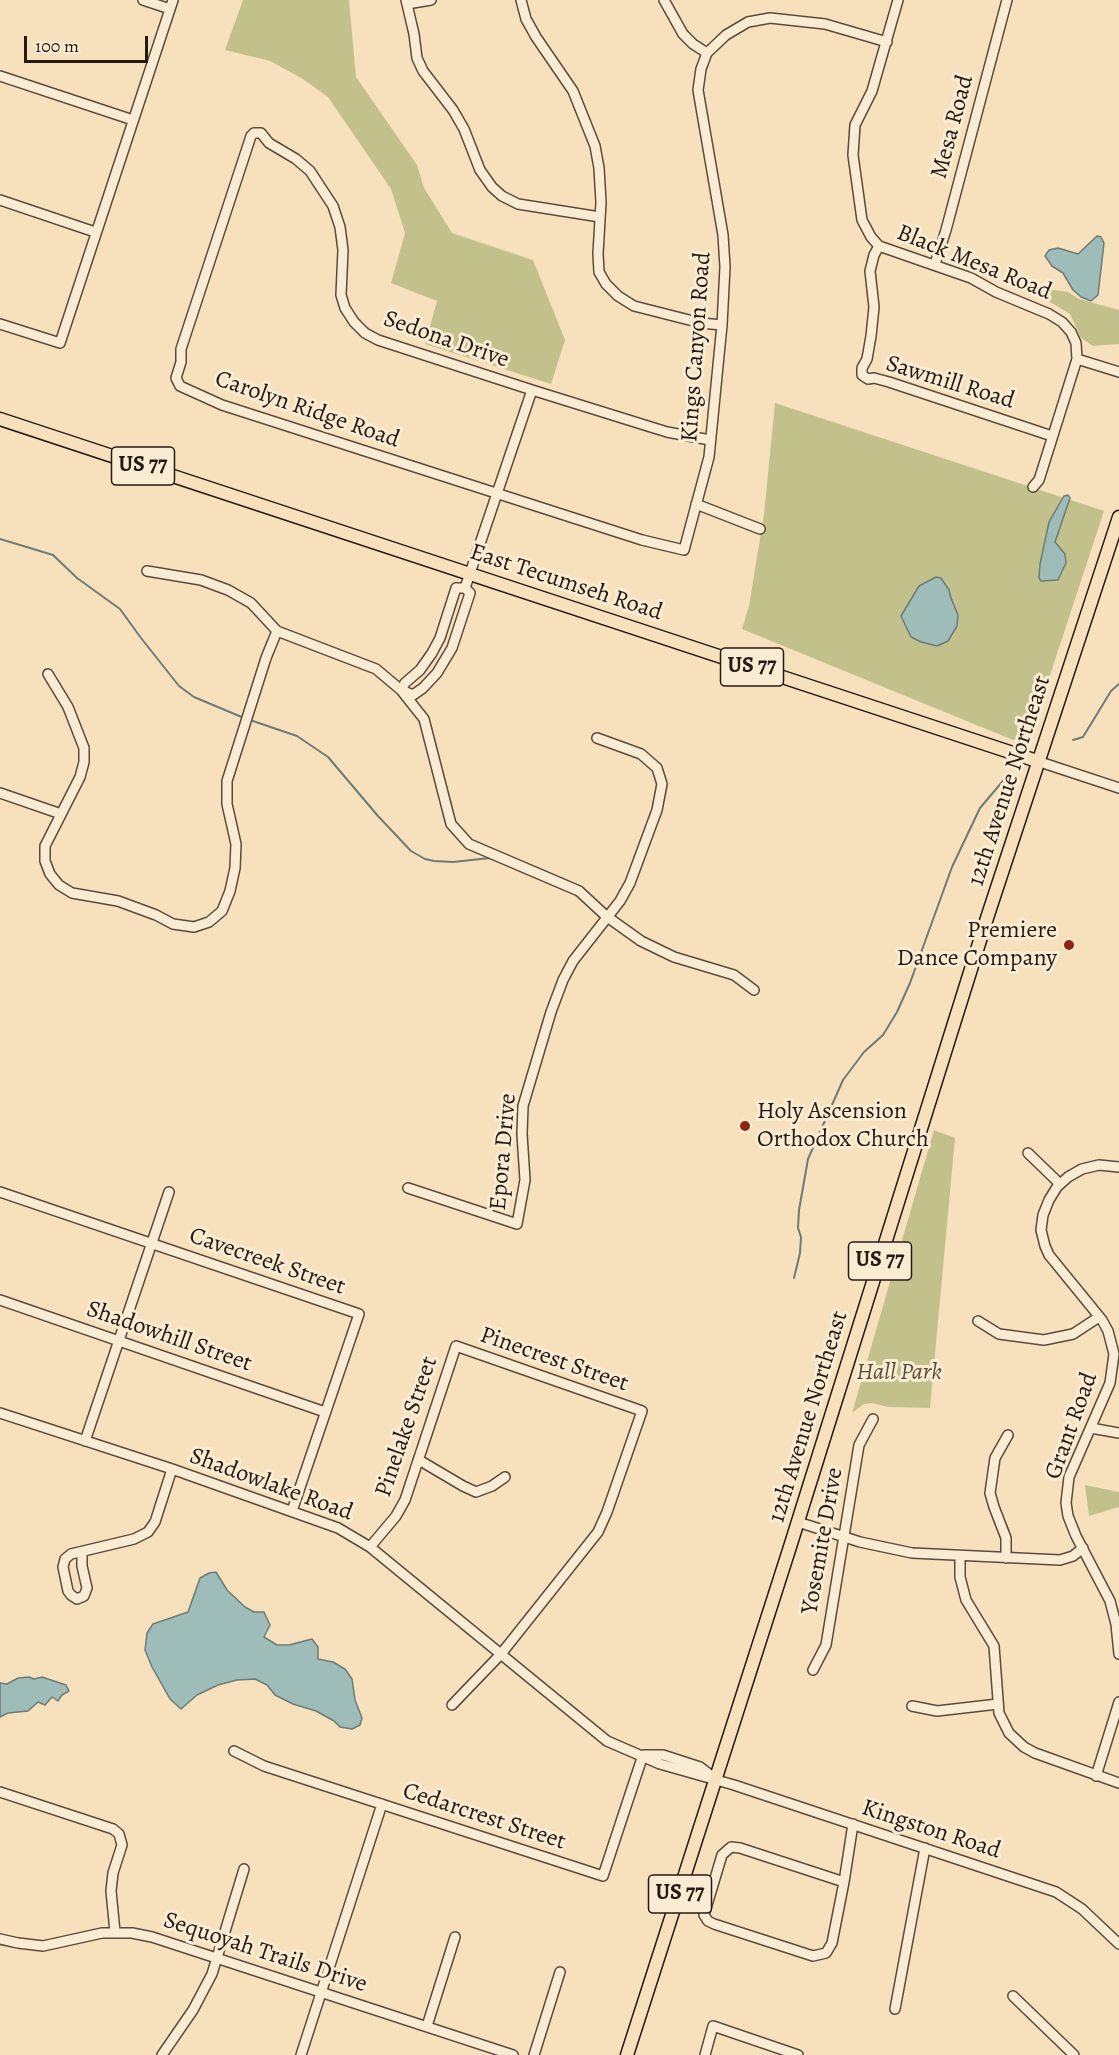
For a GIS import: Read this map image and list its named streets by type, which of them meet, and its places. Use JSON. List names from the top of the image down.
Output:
{
  "streets": {
    "main road": ["US 77", "East Tecumseh Road", "12th Avenue Northeast"],
    "street": [
      "Mesa Road",
      "Black Mesa Road",
      "Sedona Drive",
      "Kings Canyon Road",
      "Sawmill Road",
      "Carolyn Ridge Road",
      "Epora Drive",
      "Cavecreek Street",
      "Shadowhill Street",
      "Pinecrest Street",
      "Grant Road",
      "Pinelake Street",
      "Shadowlake Road",
      "Yosemite Drive",
      "Cedarcrest Street",
      "Kingston Road",
      "Sequoyah Trails Drive"
    ]
  },
  "crossings": [
    ["Mesa Road", "Black Mesa Road"],
    ["Black Mesa Road", "Sawmill Road"],
    ["Sedona Drive", "Kings Canyon Road"],
    ["Sedona Drive", "Carolyn Ridge Road"],
    ["Kings Canyon Road", "Carolyn Ridge Road"],
    ["East Tecumseh Road", "12th Avenue Northeast"],
    ["12th Avenue Northeast", "Shadowlake Road"],
    ["12th Avenue Northeast", "Kingston Road"],
    ["Cavecreek Street", "Shadowhill Street"],
    ["Cavecreek Street", "Shadowlake Road"],
    ["Pinecrest Street", "Pinelake Street"],
    ["Pinecrest Street", "Shadowlake Road"],
    ["Pinelake Street", "Shadowlake Road"],
    ["Shadowlake Road", "Cedarcrest Street"],
    ["Shadowlake Road", "Kingston Road"]
  ],
  "parks": ["Hall Park"],
  "places": ["Premiere Dance Company", "Holy Ascension Orthodox Church"],
  "scale_bar": "100 m"
}
